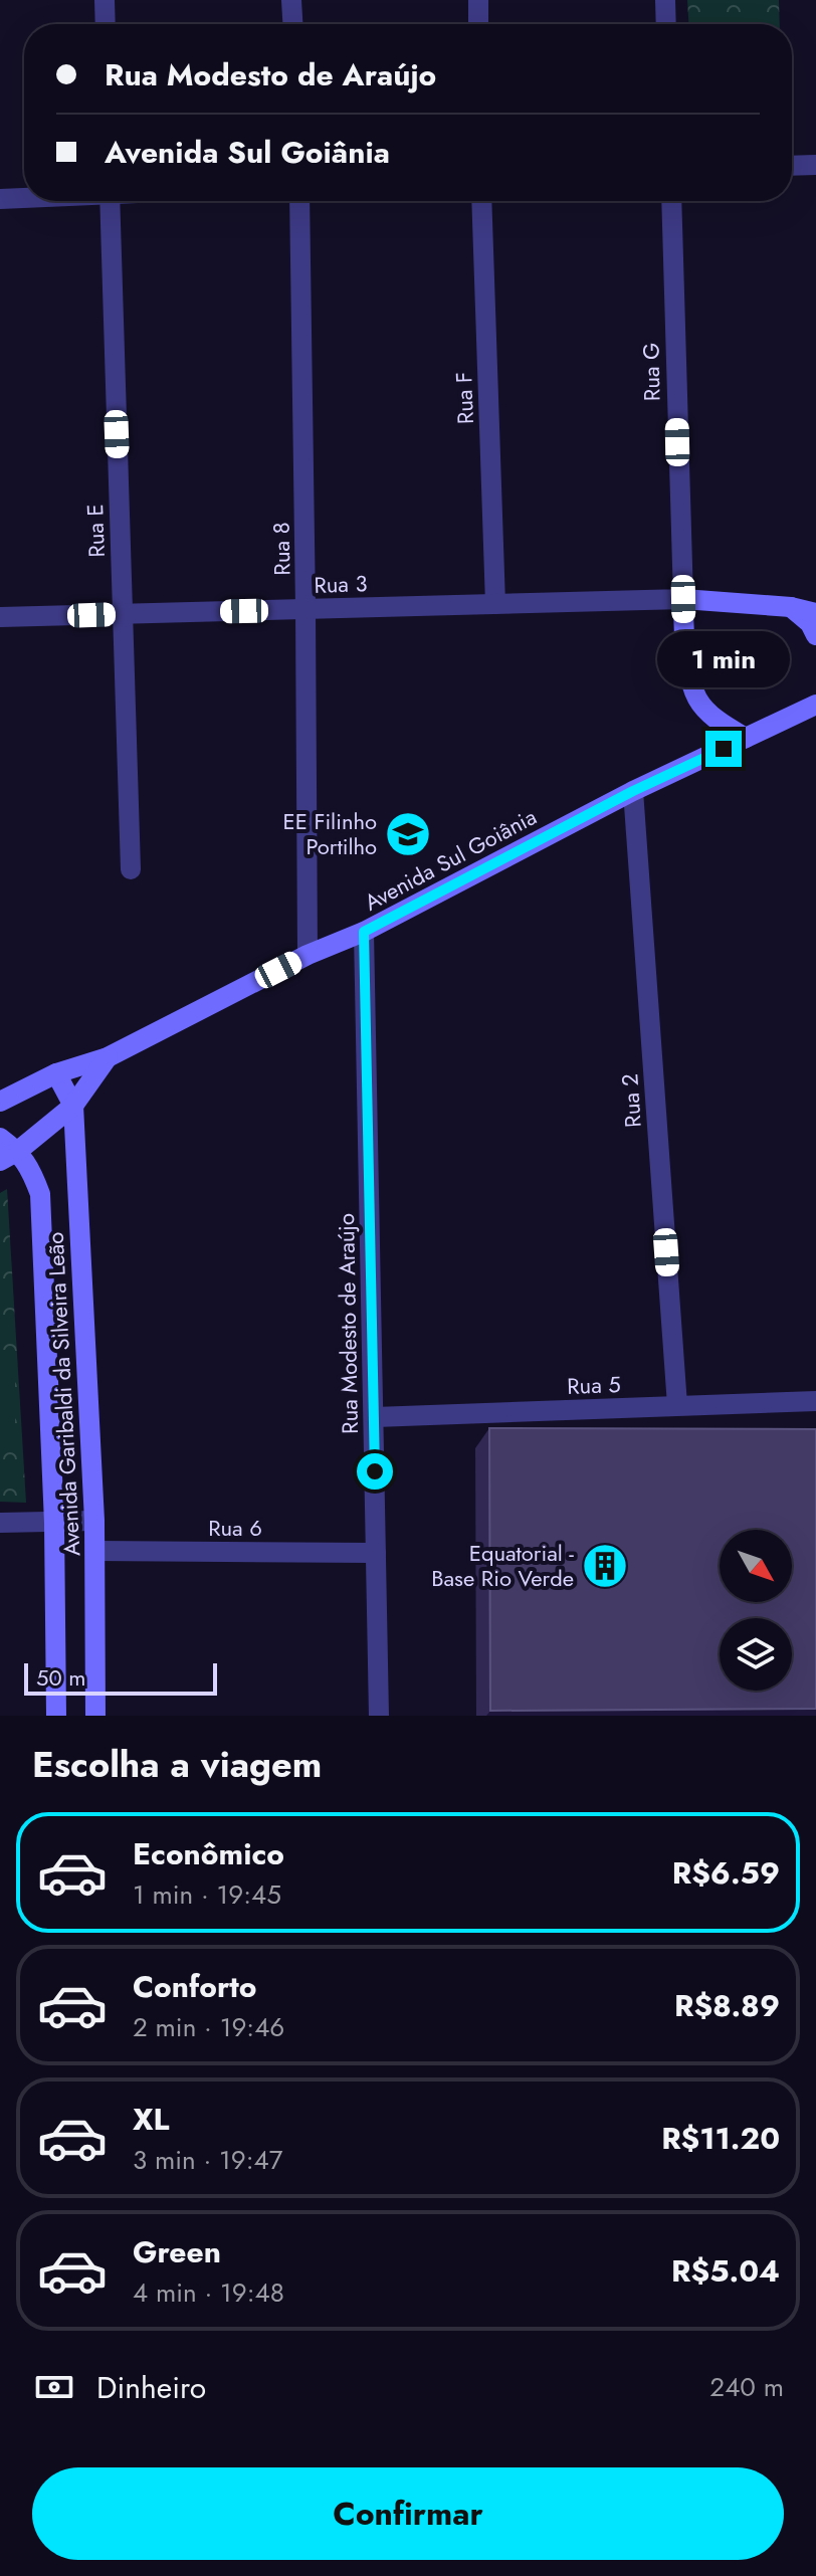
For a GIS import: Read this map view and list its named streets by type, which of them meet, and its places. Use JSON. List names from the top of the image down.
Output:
{
  "streets": {
    "street": [
      "Rua G",
      "Rua F",
      "Rua E",
      "Rua 8",
      "Rua 3",
      "Avenida Sul Goiânia",
      "Rua 2",
      "Rua Modesto de Araújo",
      "Rua 5",
      "Avenida Garibaldi da Silveira Leão",
      "Rua 6"
    ]
  },
  "crossings": [
    ["Rua G", "Rua 3"],
    ["Rua F", "Rua 3"],
    ["Rua E", "Rua 3"],
    ["Rua 8", "Rua 3"],
    ["Rua 8", "Avenida Sul Goiânia"],
    ["Avenida Sul Goiânia", "Rua 2"],
    ["Avenida Sul Goiânia", "Rua Modesto de Araújo"],
    ["Avenida Sul Goiânia", "Avenida Garibaldi da Silveira Leão"],
    ["Rua 2", "Rua 5"],
    ["Rua Modesto de Araújo", "Rua 5"],
    ["Rua Modesto de Araújo", "Rua 6"],
    ["Avenida Garibaldi da Silveira Leão", "Rua 6"]
  ],
  "places": {
    "school or university": ["EE Filinho Portilho"],
    "building": ["Equatorial - Base Rio Verde"]
  },
  "scale_bar": "50 m",
  "north": "bottom right",
  "page": {
    "banner": ["Rua Modesto de Araújo", "Avenida Sul Goiânia"],
    "bubble": "1 min",
    "scale": "50 m",
    "heading": "Escolha a viagem",
    "list": [
      {
        "name": "Econômico",
        "note": "1 min · 19:45",
        "value": "R$6.59"
      },
      {
        "name": "Conforto",
        "note": "2 min · 19:46",
        "value": "R$8.89"
      },
      {
        "name": "XL",
        "note": "3 min · 19:47",
        "value": "R$11.20"
      },
      {
        "name": "Green",
        "note": "4 min · 19:48",
        "value": "R$5.04"
      }
    ],
    "pay": ["Dinheiro", "240 m"],
    "buttons": "Confirmar"
  }
}
